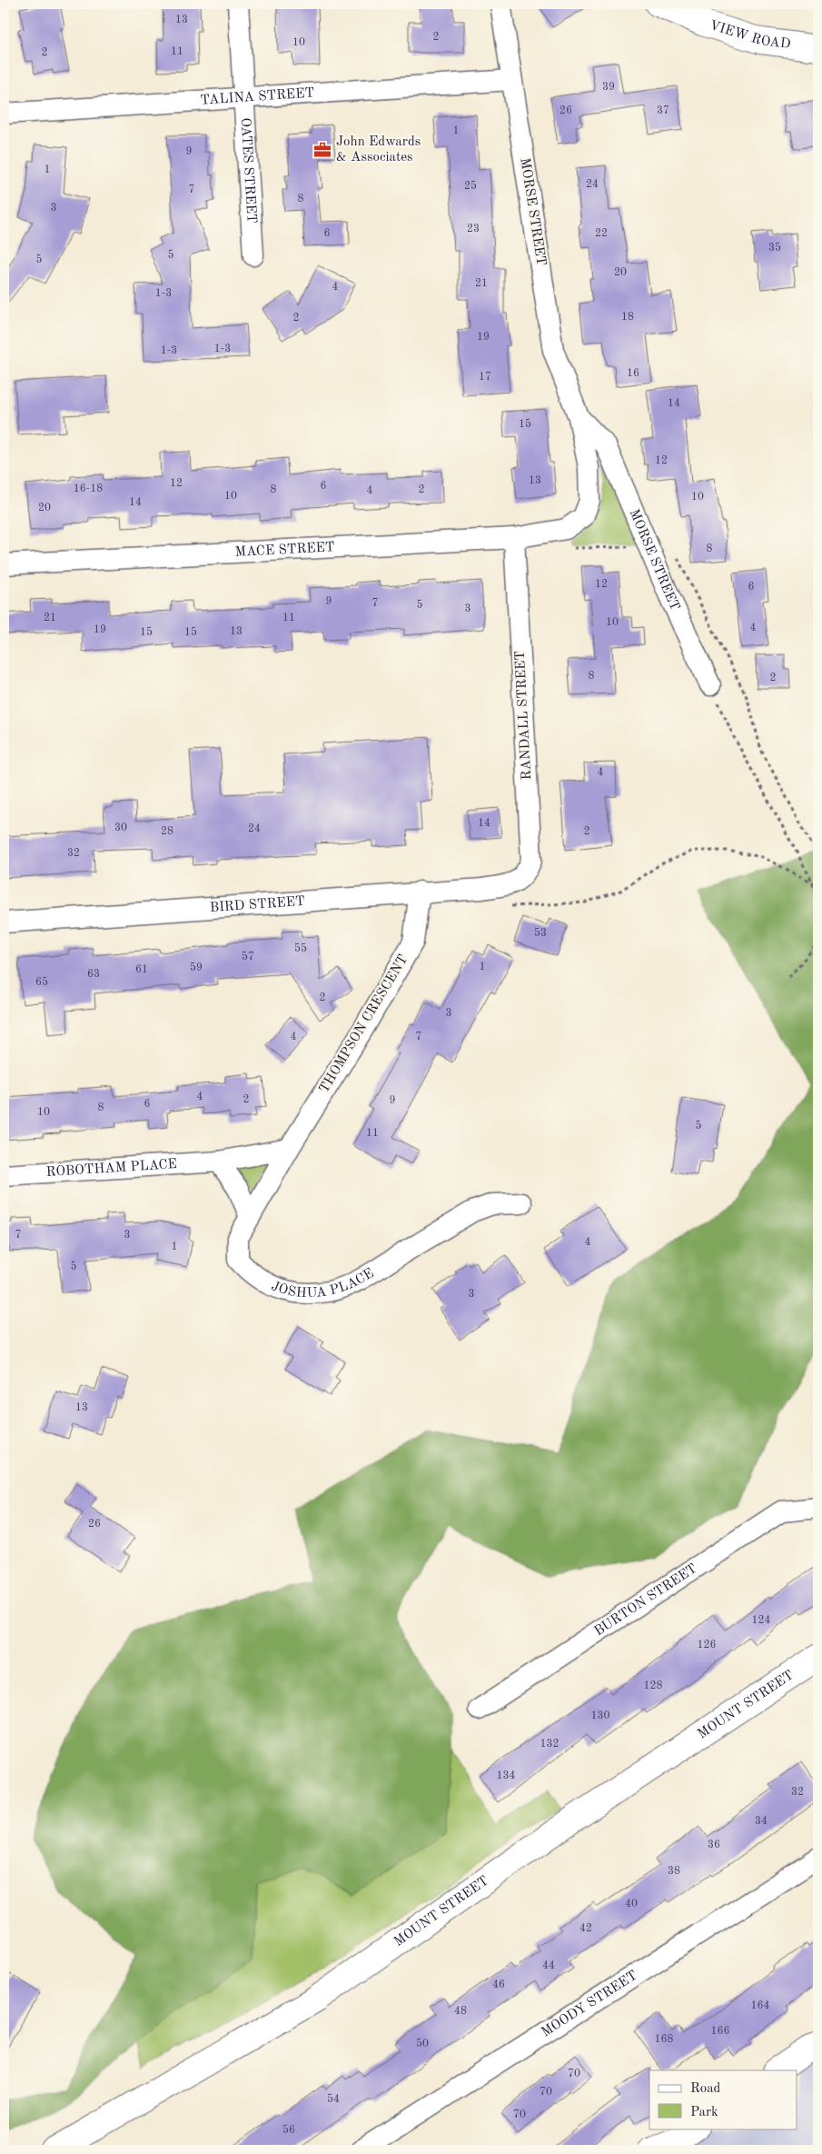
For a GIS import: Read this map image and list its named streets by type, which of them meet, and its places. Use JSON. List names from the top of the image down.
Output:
{
  "streets": {
    "main road": ["VIEW ROAD", "MOUNT STREET"],
    "street": [
      "TALINA STREET",
      "OATES STREET",
      "MORSE STREET",
      "MACE STREET",
      "RANDALL STREET",
      "BIRD STREET",
      "THOMPSON CRESCENT",
      "ROBOTHAM PLACE",
      "JOSHUA PLACE",
      "BURTON STREET",
      "MOODY STREET"
    ]
  },
  "crossings": [
    ["TALINA STREET", "OATES STREET"],
    ["TALINA STREET", "MORSE STREET"],
    ["MORSE STREET", "MACE STREET"],
    ["MACE STREET", "RANDALL STREET"],
    ["RANDALL STREET", "BIRD STREET"],
    ["BIRD STREET", "THOMPSON CRESCENT"],
    ["THOMPSON CRESCENT", "ROBOTHAM PLACE"],
    ["THOMPSON CRESCENT", "JOSHUA PLACE"],
    ["ROBOTHAM PLACE", "JOSHUA PLACE"]
  ],
  "places": {
    "office": ["John Edwards & Associates"]
  },
  "house_numbers": [
    "13",
    "2",
    "10",
    "11",
    "2",
    "39",
    "26",
    "37",
    "1",
    "9",
    "1",
    "24",
    "25",
    "7",
    "8",
    "3",
    "23",
    "6",
    "22",
    "35",
    "5",
    "5",
    "20",
    "21",
    "4",
    "1-3",
    "18",
    "2",
    "19",
    "1-3",
    "1-3",
    "16",
    "17",
    "14",
    "15",
    "12",
    "13",
    "12",
    "6",
    "16-18",
    "8",
    "2",
    "4",
    "10",
    "10",
    "14",
    "20",
    "8",
    "12",
    "6",
    "9",
    "7",
    "5",
    "3",
    "21",
    "11",
    "10",
    "4",
    "19",
    "13",
    "15",
    "15",
    "8",
    "2",
    "4",
    "14",
    "30",
    "24",
    "28",
    "2",
    "32",
    "53",
    "55",
    "57",
    "1",
    "59",
    "61",
    "63",
    "65",
    "2",
    "3",
    "4",
    "7",
    "4",
    "2",
    "9",
    "6",
    "8",
    "10",
    "5",
    "11",
    "7",
    "3",
    "4",
    "1",
    "5",
    "3",
    "13",
    "26",
    "124",
    "126",
    "128",
    "130",
    "132",
    "134",
    "32",
    "34",
    "36",
    "38",
    "40",
    "42",
    "44",
    "46",
    "164",
    "48",
    "166",
    "168",
    "50",
    "70",
    "70",
    "54",
    "70",
    "56"
  ],
  "legend": ["Road", "Park"]
}
